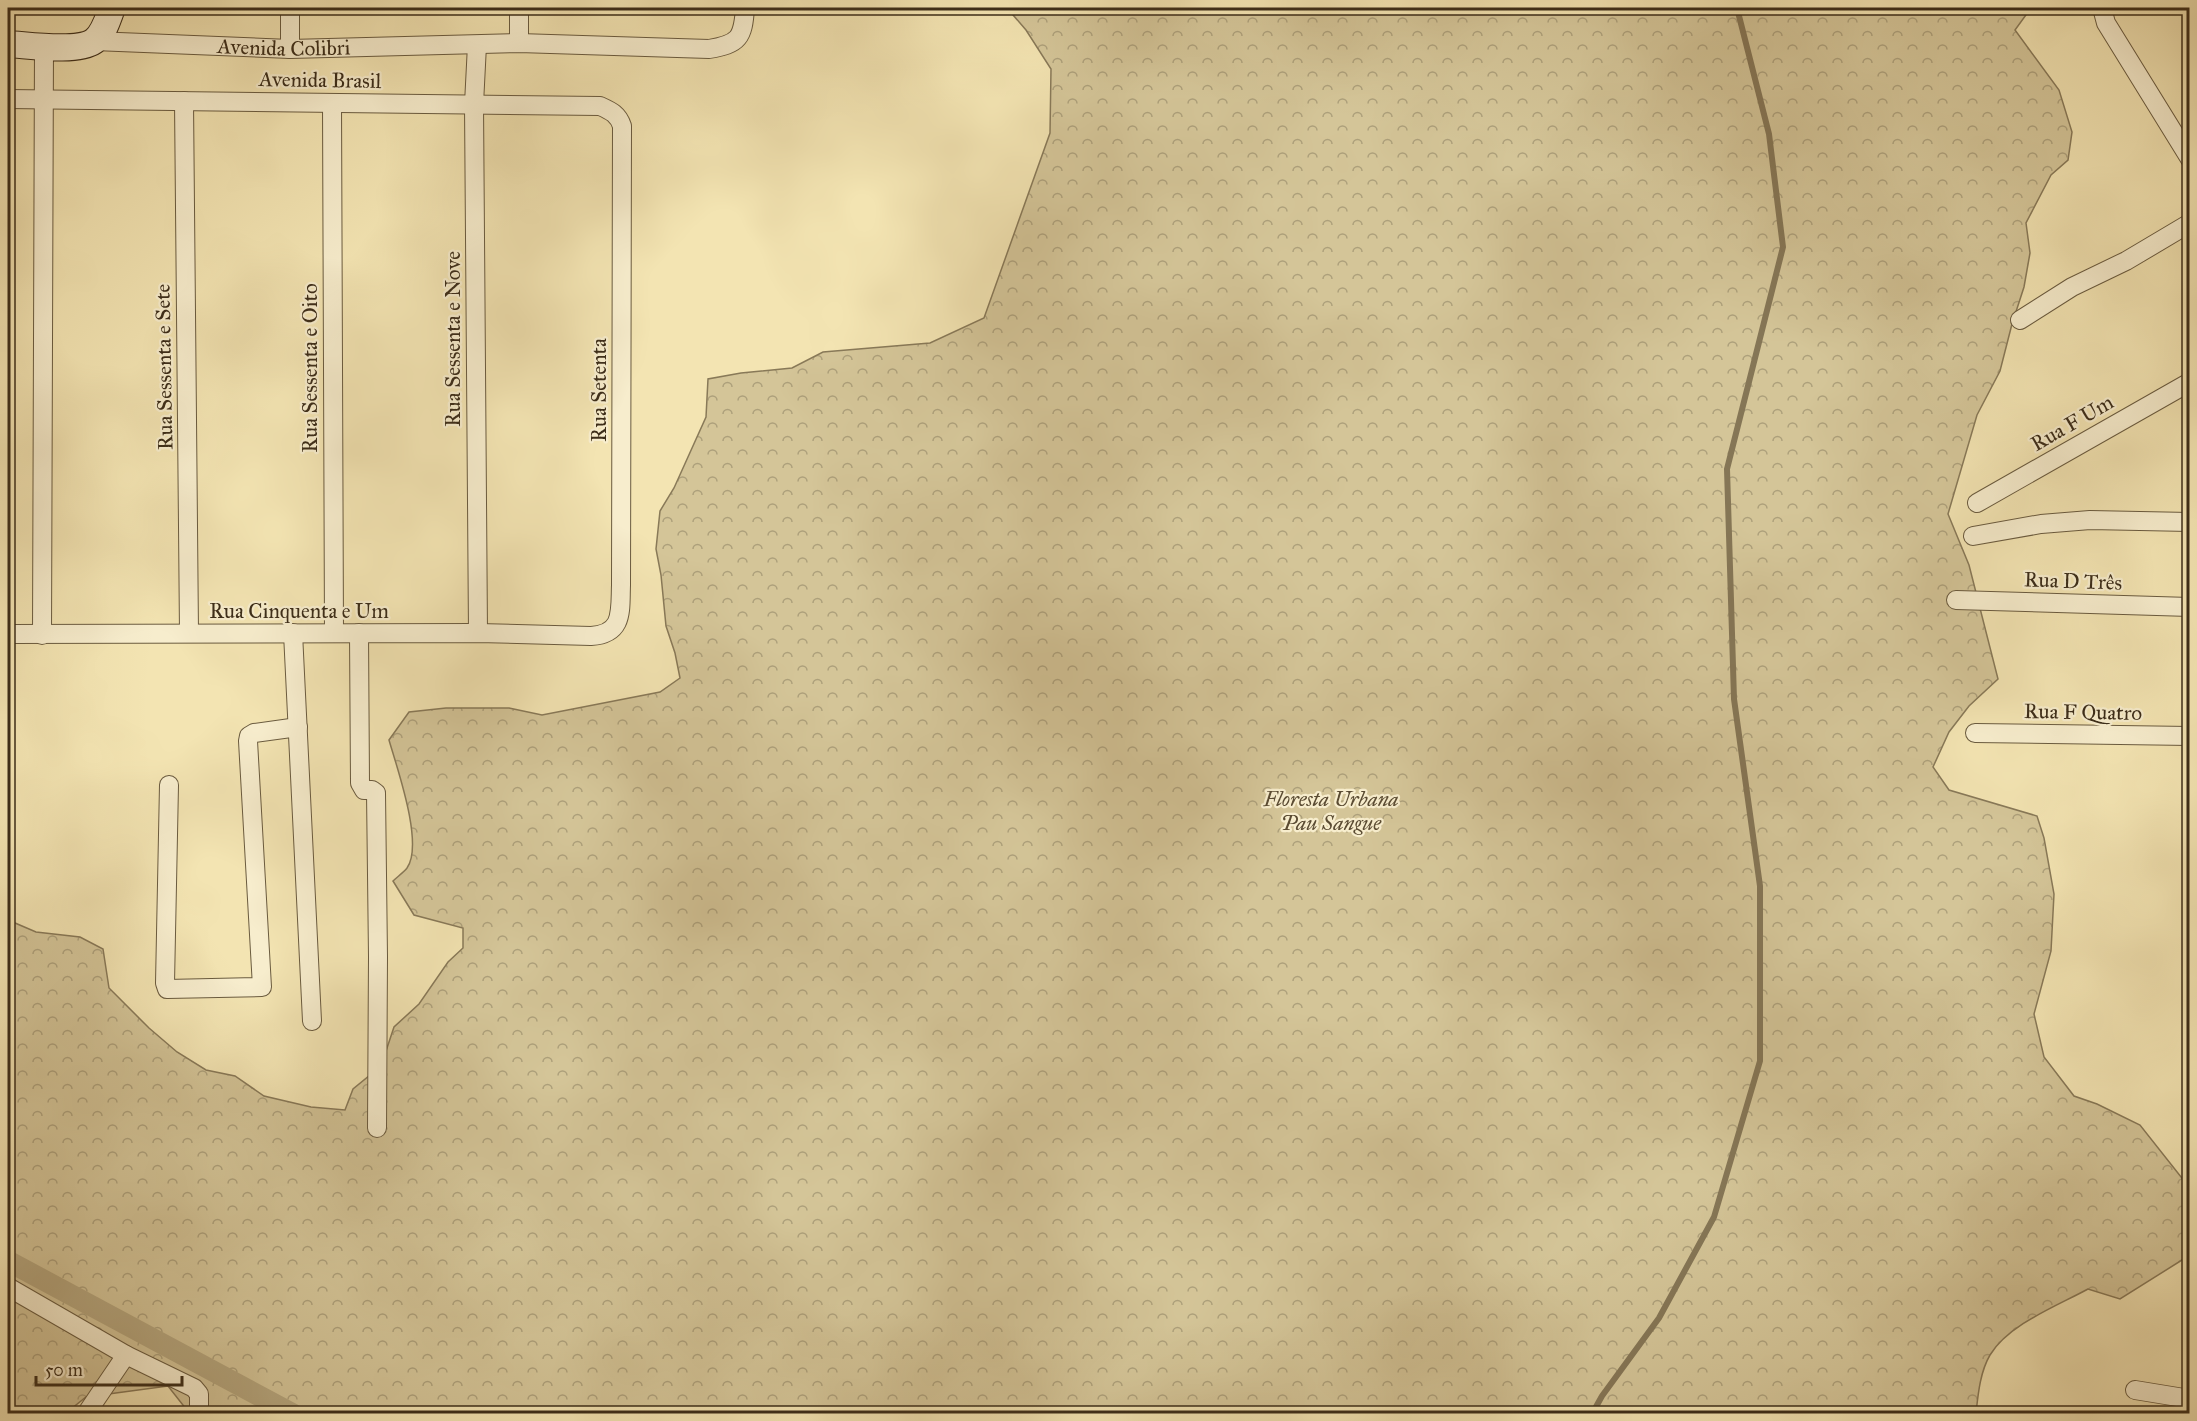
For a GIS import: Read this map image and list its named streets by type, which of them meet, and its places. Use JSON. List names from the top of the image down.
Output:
{
  "streets": {
    "main road": ["Avenida Colibri"],
    "street": [
      "Avenida Brasil",
      "Rua Sessenta e Nove",
      "Rua Sessenta e Sete",
      "Rua Sessenta e Oito",
      "Rua Setenta",
      "Rua F Um",
      "Rua D Três",
      "Rua Cinquenta e Um",
      "Rua F Quatro"
    ]
  },
  "crossings": [
    ["Avenida Colibri", "Rua Sessenta e Nove"],
    ["Avenida Brasil", "Rua Sessenta e Nove"],
    ["Avenida Brasil", "Rua Sessenta e Sete"],
    ["Avenida Brasil", "Rua Sessenta e Oito"],
    ["Avenida Brasil", "Rua Setenta"],
    ["Rua Sessenta e Nove", "Rua Cinquenta e Um"],
    ["Rua Sessenta e Sete", "Rua Cinquenta e Um"],
    ["Rua Sessenta e Oito", "Rua Cinquenta e Um"],
    ["Rua Setenta", "Rua Cinquenta e Um"]
  ],
  "parks": ["Floresta Urbana Pau Sangue"],
  "scale_bar": "50 m"
}
